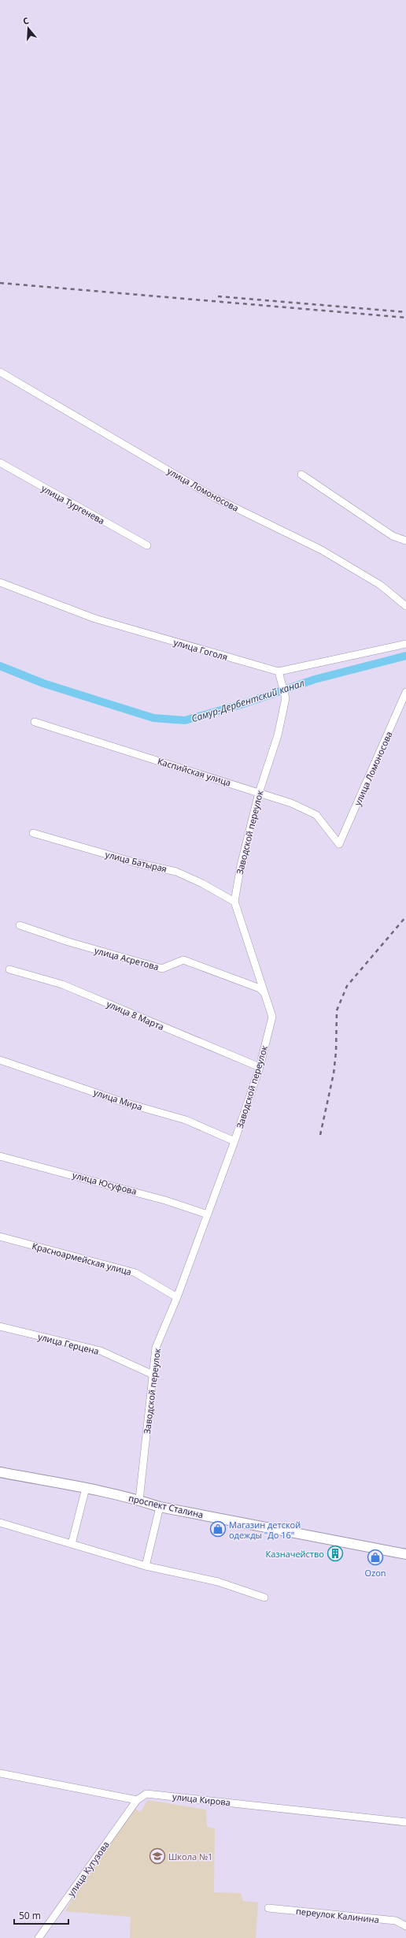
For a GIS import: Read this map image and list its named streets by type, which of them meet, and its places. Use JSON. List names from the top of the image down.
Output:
{
  "streets": {
    "street": [
      "улица Ломоносова",
      "улица Тургенева",
      "улица Гоголя",
      "Каспийская улица",
      "Заводской переулок",
      "улица Батырая",
      "улица Асретова",
      "улица 8 Марта",
      "улица Мира",
      "улица Юсуфова",
      "Красноармейская улица",
      "улица Герцена",
      "проспект Сталина",
      "улица Кирова",
      "улица Кутузова",
      "переулок Калинина"
    ]
  },
  "crossings": [
    ["улица Ломоносова", "Каспийская улица"],
    ["улица Гоголя", "Заводской переулок"],
    ["Каспийская улица", "Заводской переулок"],
    ["Заводской переулок", "улица Батырая"],
    ["Заводской переулок", "улица Асретова"],
    ["Заводской переулок", "улица 8 Марта"],
    ["Заводской переулок", "улица Мира"],
    ["Заводской переулок", "улица Юсуфова"],
    ["Заводской переулок", "Красноармейская улица"],
    ["Заводской переулок", "улица Герцена"],
    ["Заводской переулок", "проспект Сталина"],
    ["улица Кирова", "улица Кутузова"]
  ],
  "water": ["Самур-Дербентский канал"],
  "places": {
    "shop": ["Магазин детской одежды \"До 16\"", "Ozon"],
    "building": ["Казначейство"],
    "school or university": ["Школа №1"]
  },
  "scale_bar": "50 m",
  "north": "top"
}
